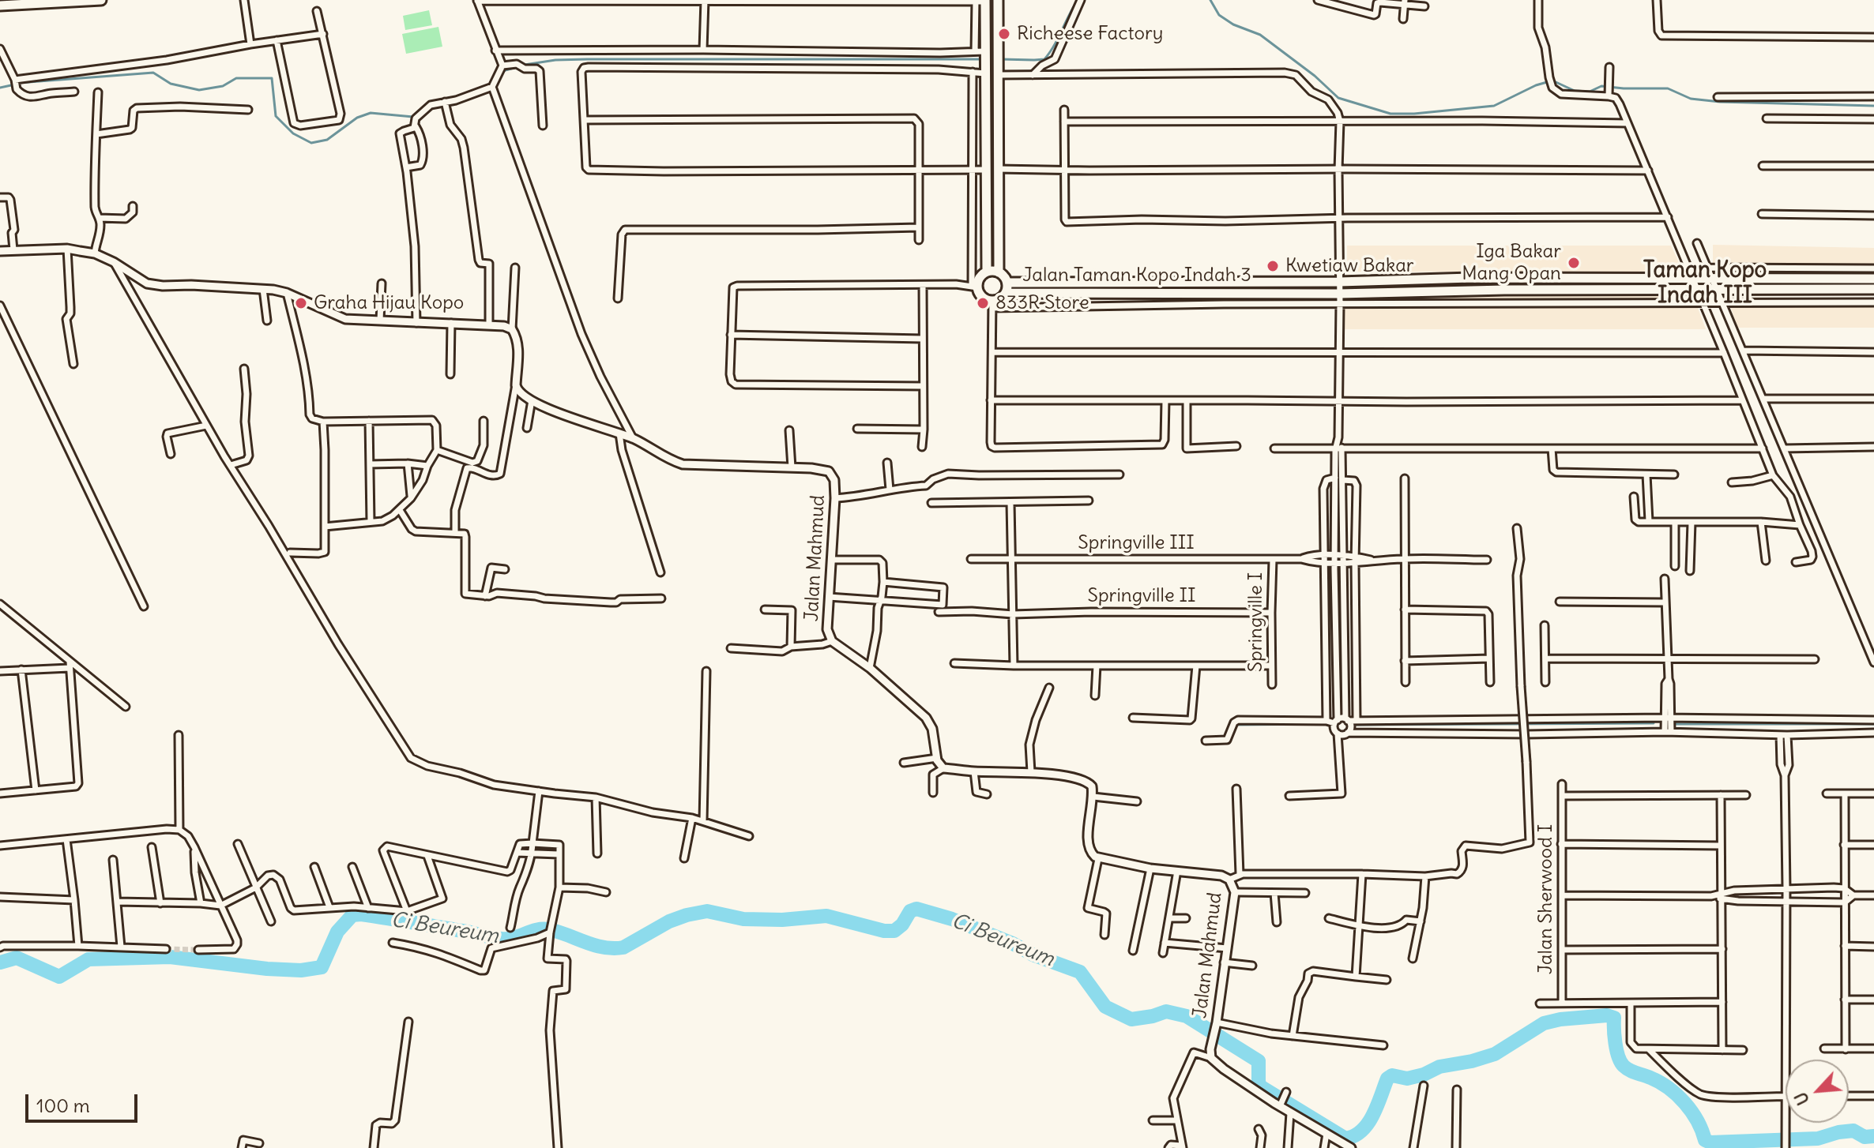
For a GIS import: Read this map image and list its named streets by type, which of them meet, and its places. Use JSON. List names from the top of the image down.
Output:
{
  "streets": {
    "main road": ["Jalan Taman Kopo Indah 3"],
    "street": [
      "Springville III",
      "Jalan Mahmud",
      "Springville II",
      "Springville I",
      "Jalan Sherwood I"
    ]
  },
  "crossings": [
    ["Springville III", "Springville I"],
    ["Springville II", "Springville I"]
  ],
  "districts": ["Taman Kopo Indah III"],
  "water": ["Ci Beureum"],
  "places": [
    "Richeese Factory",
    "Iga Bakar Mang Opan",
    "Kwetiaw Bakar",
    "Graha Hijau Kopo",
    "833R Store"
  ],
  "scale_bar": "100 m",
  "north": "bottom left"
}
